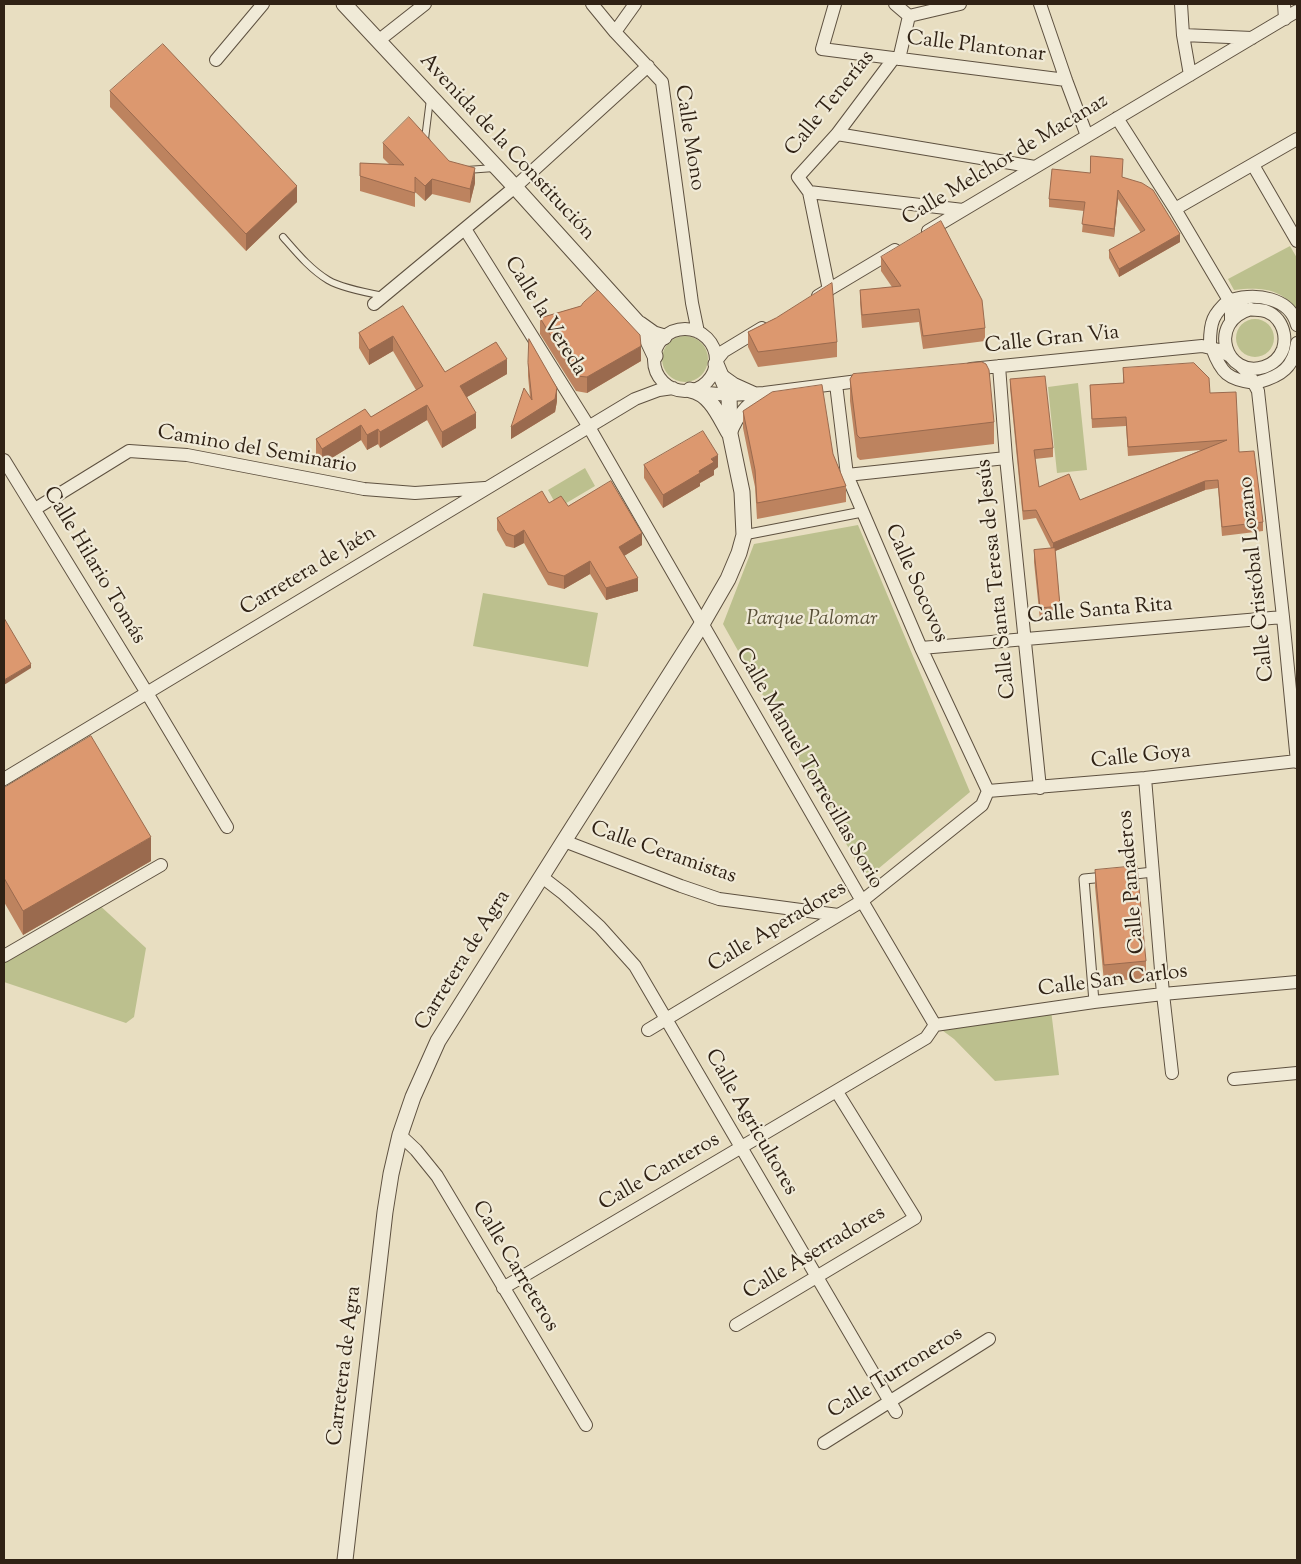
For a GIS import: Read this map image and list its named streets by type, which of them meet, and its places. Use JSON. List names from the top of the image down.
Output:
{
  "streets": {
    "street": [
      "Calle Plantonar",
      "Calle Tenerías",
      "Calle Mono",
      "Avenida de la Constitución",
      "Calle Melchor de Macanaz",
      "Calle la Vereda",
      "Calle Gran Via",
      "Camino del Seminario",
      "Calle Hilario Tomás",
      "Carretera de Jaén",
      "Calle Santa Teresa de Jesús",
      "Calle Cristóbal Lozano",
      "Calle Socovos",
      "Calle Santa Rita",
      "Calle Goya",
      "Calle Manuel Torrecillas Sorio",
      "Calle Ceramistas",
      "Calle Panaderos",
      "Calle Aperadores",
      "Carretera de Agra",
      "Calle San Carlos",
      "Calle Agricultores",
      "Calle Canteros",
      "Calle Aserradores",
      "Calle Carreteros",
      "Calle Turroneros"
    ]
  },
  "crossings": [
    ["Calle Plantonar", "Calle Tenerías"],
    ["Calle Tenerías", "Calle Melchor de Macanaz"],
    ["Calle Mono", "Avenida de la Constitución"],
    ["Calle Mono", "Carretera de Jaén"],
    ["Calle Mono", "Carretera de Agra"],
    ["Avenida de la Constitución", "Carretera de Jaén"],
    ["Avenida de la Constitución", "Carretera de Agra"],
    ["Calle la Vereda", "Carretera de Jaén"],
    ["Calle la Vereda", "Calle Manuel Torrecillas Sorio"],
    ["Calle Gran Via", "Calle Santa Teresa de Jesús"],
    ["Camino del Seminario", "Calle Hilario Tomás"],
    ["Camino del Seminario", "Carretera de Jaén"],
    ["Calle Hilario Tomás", "Carretera de Jaén"],
    ["Carretera de Jaén", "Calle Manuel Torrecillas Sorio"],
    ["Carretera de Jaén", "Carretera de Agra"],
    ["Calle Santa Teresa de Jesús", "Calle Santa Rita"],
    ["Calle Santa Teresa de Jesús", "Calle Goya"],
    ["Calle Cristóbal Lozano", "Calle Santa Rita"],
    ["Calle Cristóbal Lozano", "Calle Goya"],
    ["Calle Socovos", "Calle Santa Rita"],
    ["Calle Socovos", "Calle Goya"],
    ["Calle Socovos", "Calle Aperadores"],
    ["Calle Goya", "Calle Panaderos"],
    ["Calle Goya", "Calle Aperadores"],
    ["Calle Manuel Torrecillas Sorio", "Calle Aperadores"],
    ["Calle Manuel Torrecillas Sorio", "Carretera de Agra"],
    ["Calle Manuel Torrecillas Sorio", "Calle San Carlos"],
    ["Calle Manuel Torrecillas Sorio", "Calle Canteros"],
    ["Calle Ceramistas", "Calle Aperadores"],
    ["Calle Ceramistas", "Carretera de Agra"],
    ["Calle Panaderos", "Calle San Carlos"],
    ["Calle Aperadores", "Calle Agricultores"],
    ["Carretera de Agra", "Calle Agricultores"],
    ["Carretera de Agra", "Calle Carreteros"],
    ["Calle San Carlos", "Calle Canteros"],
    ["Calle Agricultores", "Calle Canteros"],
    ["Calle Agricultores", "Calle Aserradores"],
    ["Calle Agricultores", "Calle Turroneros"],
    ["Calle Canteros", "Calle Aserradores"],
    ["Calle Canteros", "Calle Carreteros"]
  ],
  "parks": ["Parque Palomar"]
}
